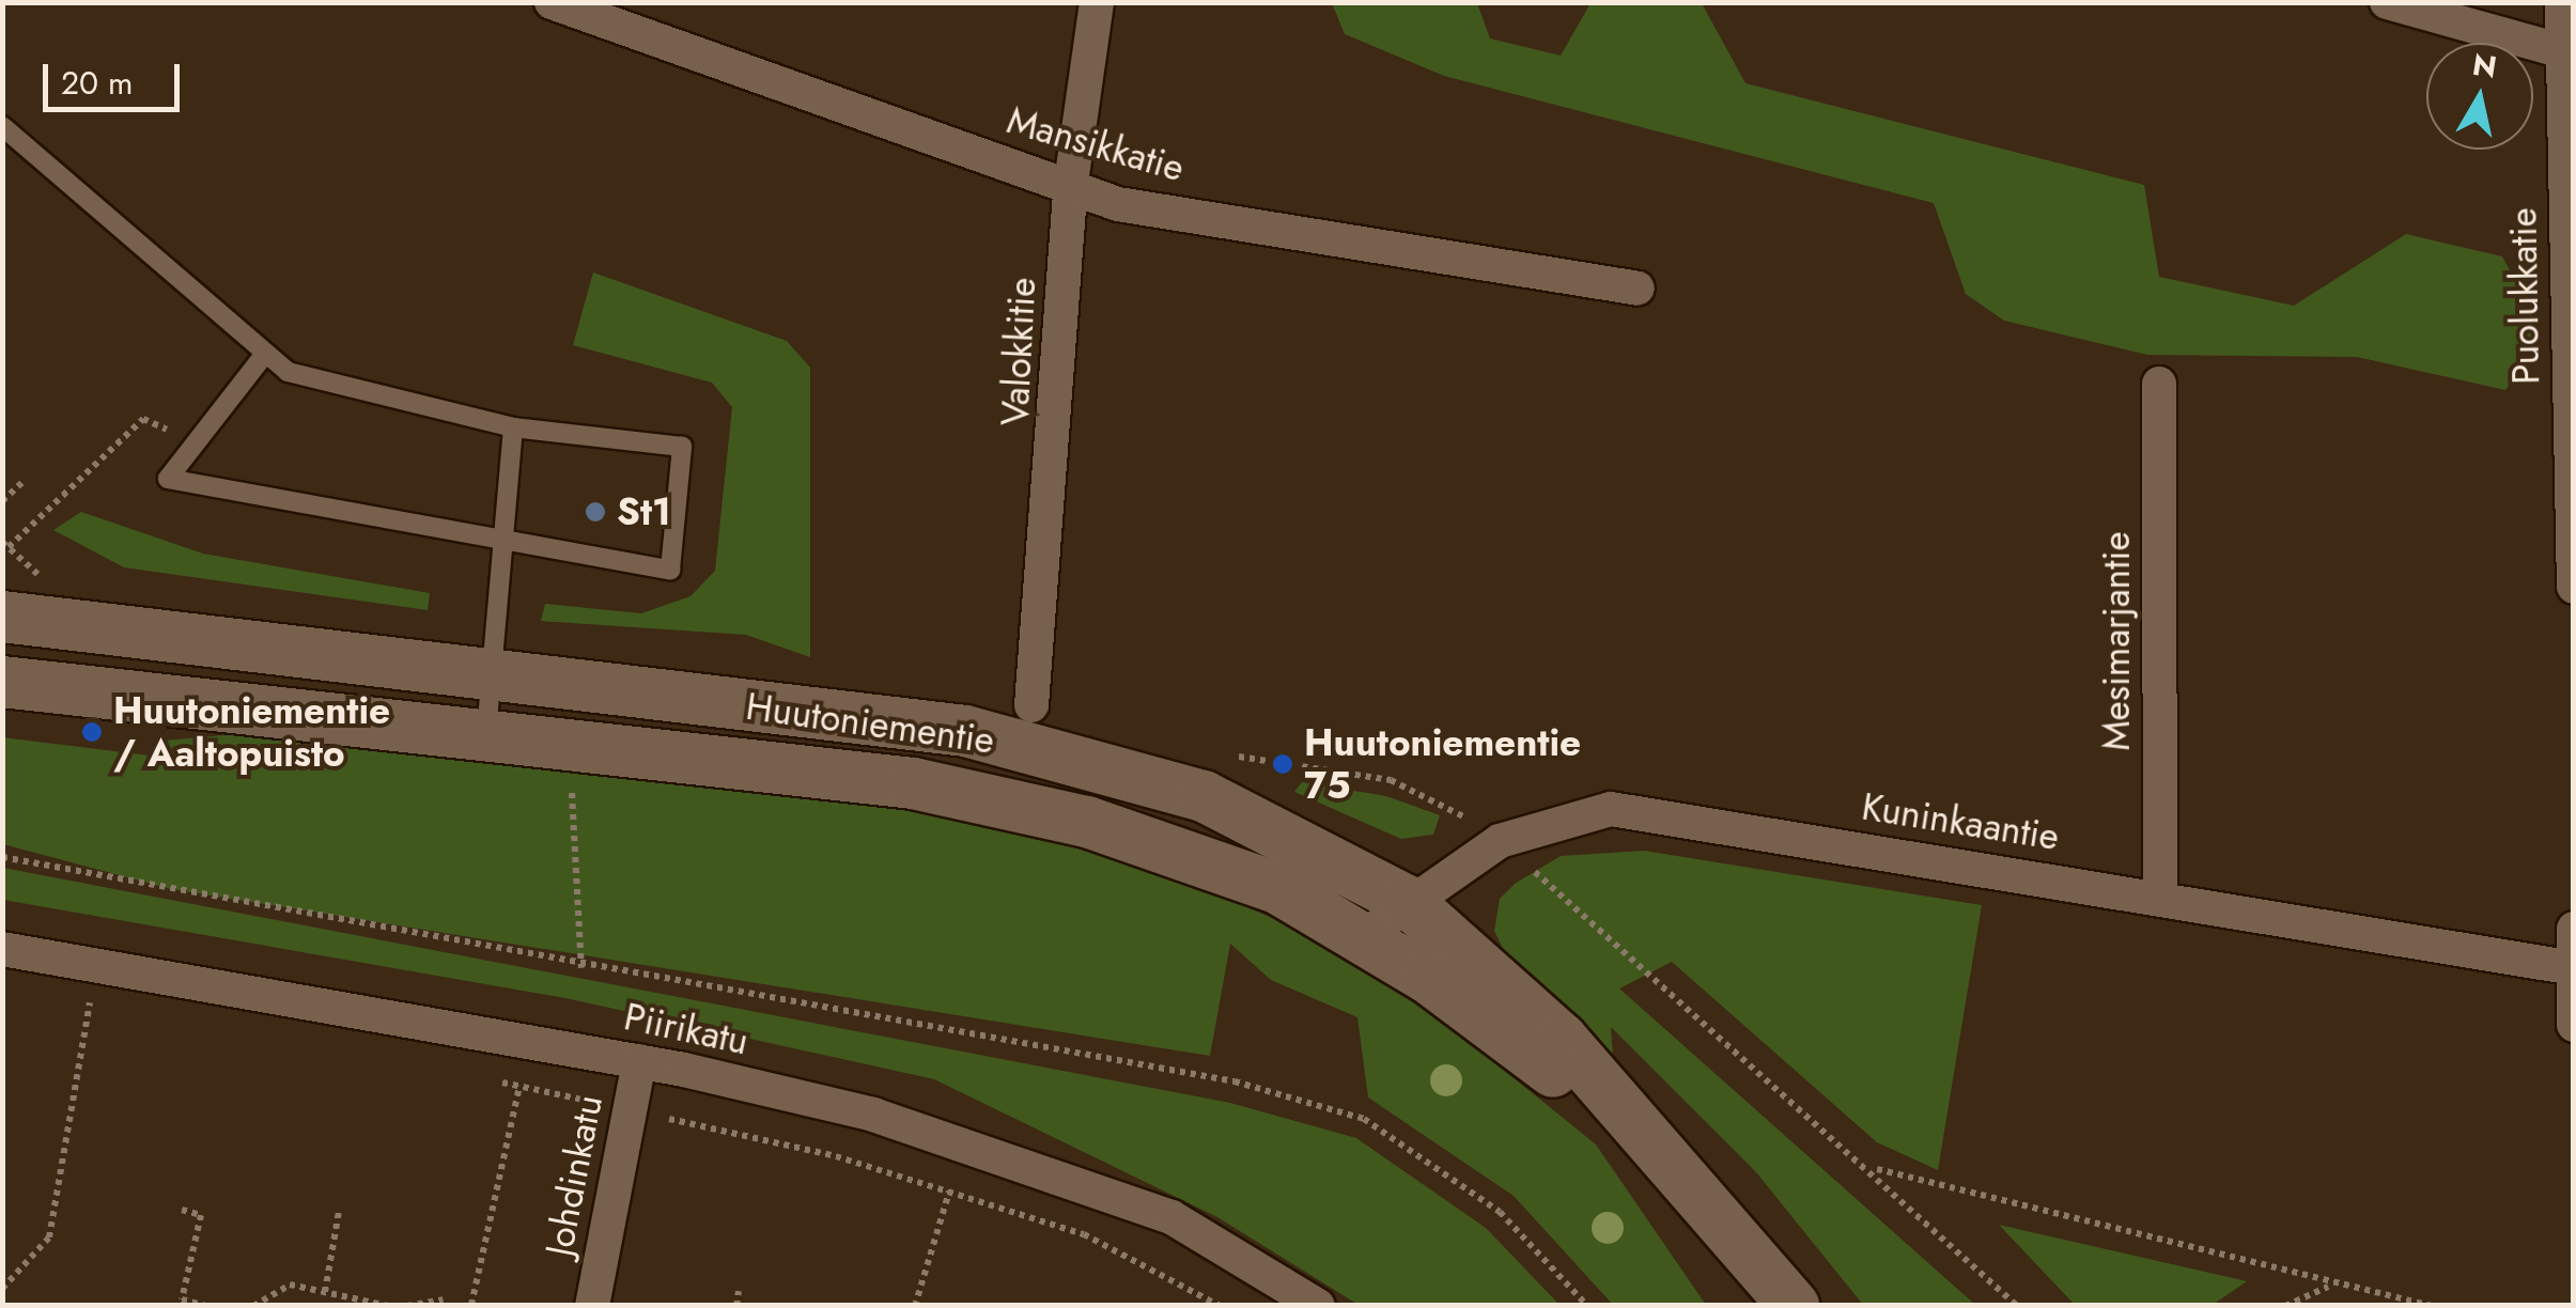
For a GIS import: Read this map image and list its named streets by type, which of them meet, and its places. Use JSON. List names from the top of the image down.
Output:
{
  "streets": {
    "main road": ["Huutoniementie"],
    "street": [
      "Mansikkatie",
      "Puolukkatie",
      "Valokkitie",
      "Mesimarjantie",
      "Kuninkaantie",
      "Piirikatu",
      "Johdinkatu"
    ]
  },
  "crossings": [
    ["Mansikkatie", "Valokkitie"],
    ["Mesimarjantie", "Kuninkaantie"],
    ["Huutoniementie", "Kuninkaantie"],
    ["Piirikatu", "Johdinkatu"]
  ],
  "places": ["St1", "Huutoniementie / Aaltopuisto", "Huutoniementie 75"],
  "scale_bar": "20 m",
  "north": "top"
}
